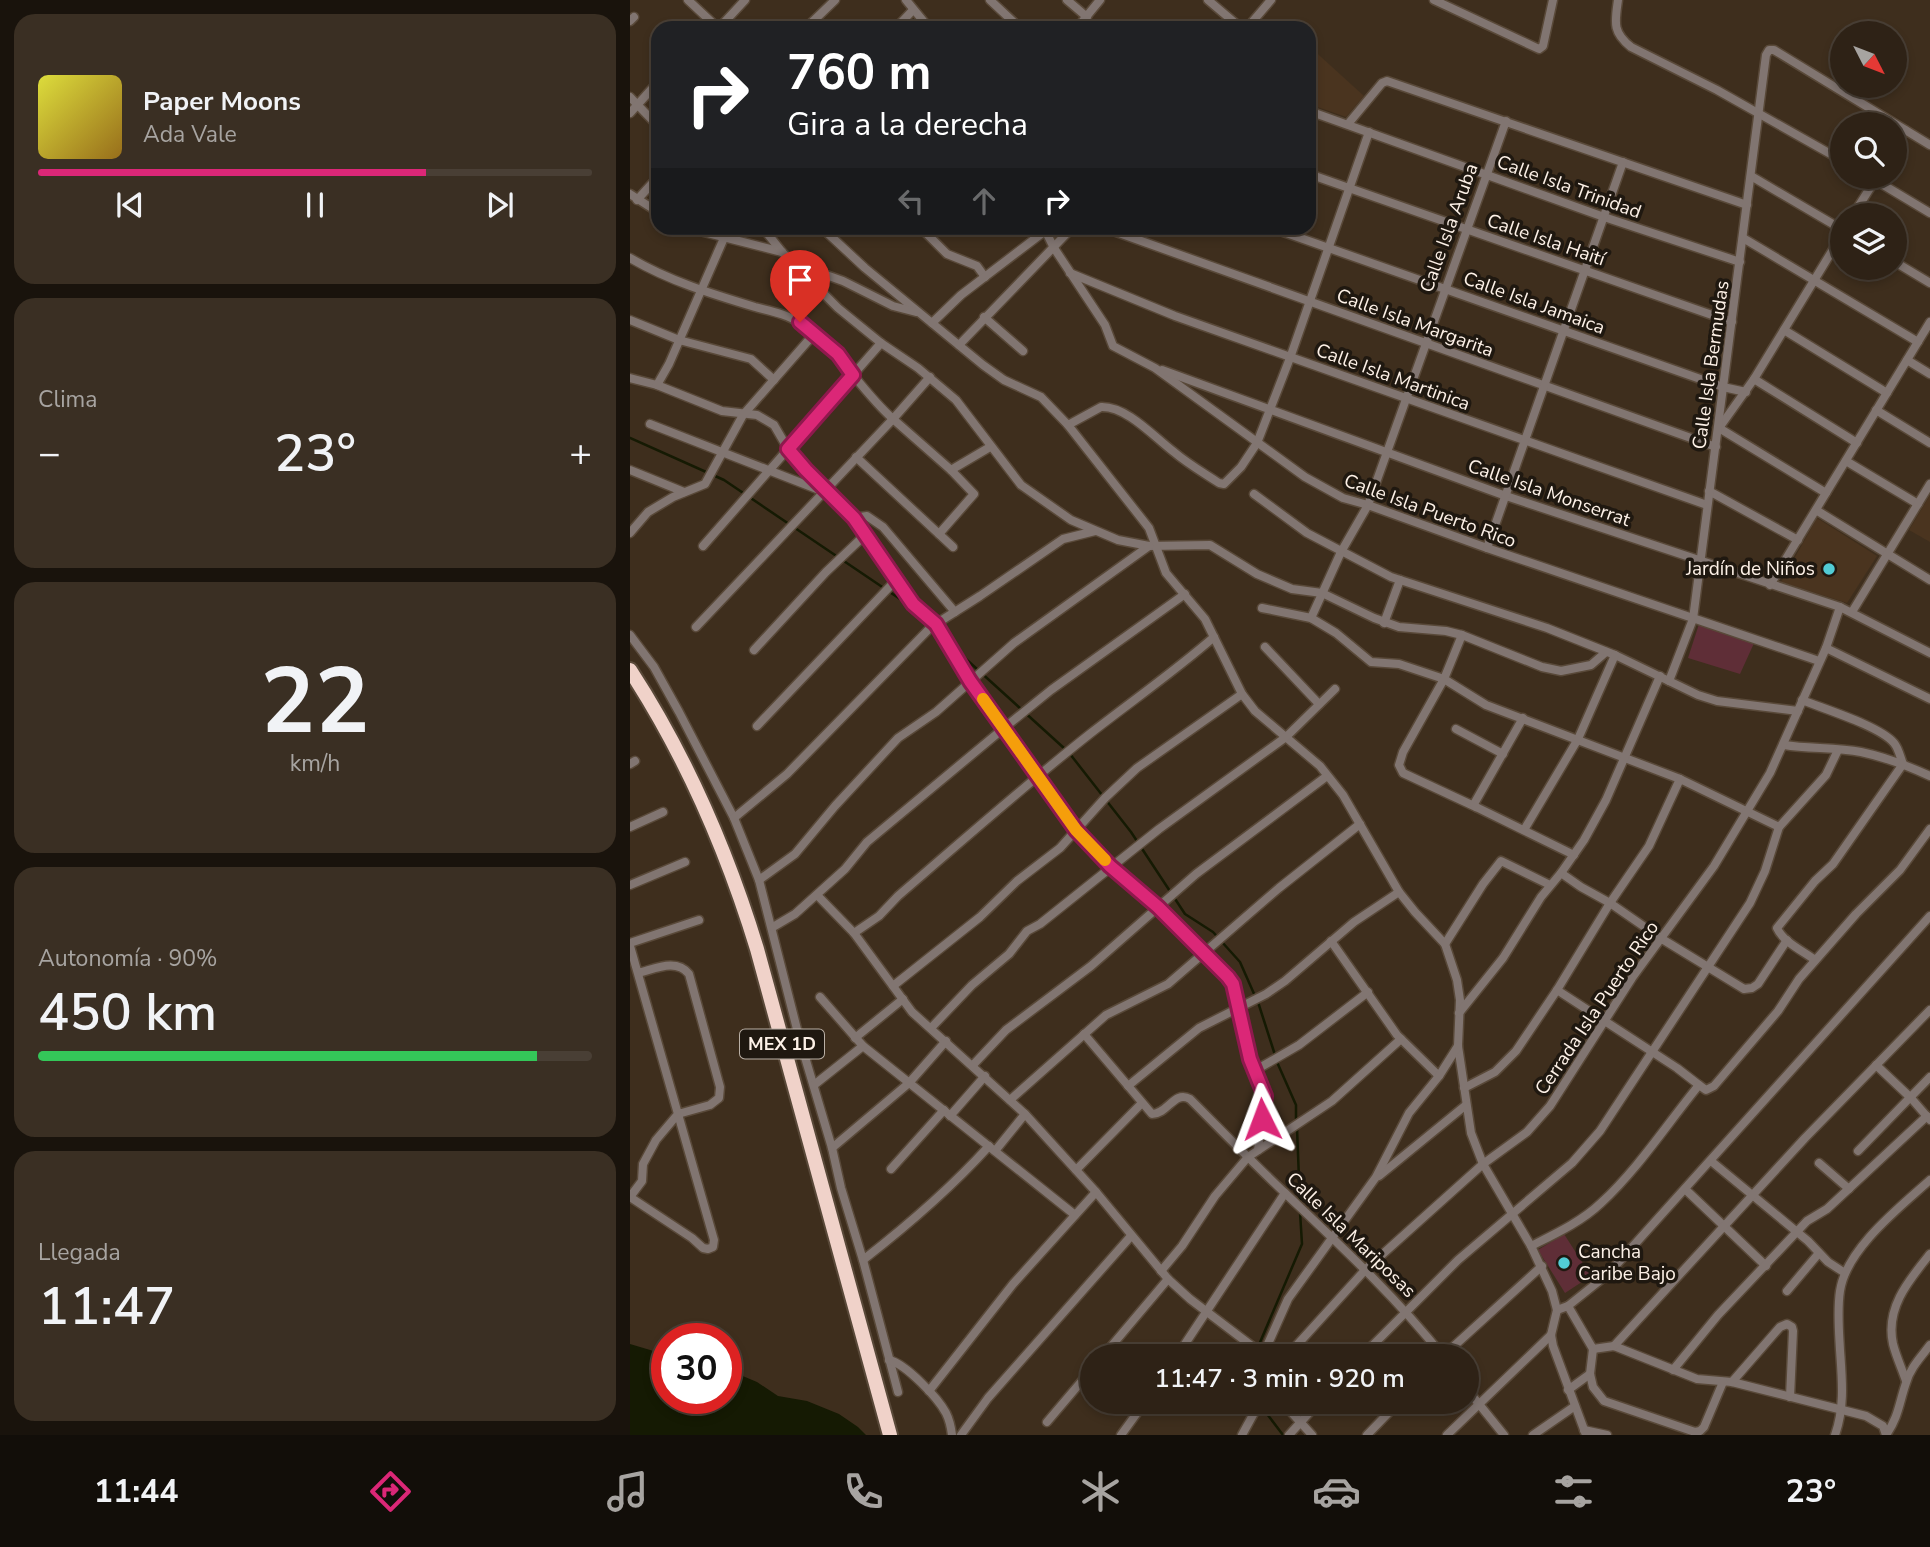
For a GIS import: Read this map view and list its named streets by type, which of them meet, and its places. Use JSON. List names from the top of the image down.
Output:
{
  "streets": {
    "highway": ["MEX 1D"],
    "street": [
      "Calle Isla Trinidad",
      "Calle Isla Aruba",
      "Calle Isla Haití",
      "Calle Isla Jamaica",
      "Calle Isla Margarita",
      "Calle Isla Bermudas",
      "Calle Isla Martinica",
      "Calle Isla Monserrat",
      "Calle Isla Puerto Rico",
      "Cerrada Isla Puerto Rico",
      "Calle Isla Mariposas"
    ]
  },
  "crossings": [
    ["Calle Isla Trinidad", "Calle Isla Aruba"],
    ["Calle Isla Trinidad", "Calle Isla Bermudas"],
    ["Calle Isla Aruba", "Calle Isla Haití"],
    ["Calle Isla Aruba", "Calle Isla Jamaica"],
    ["Calle Isla Aruba", "Calle Isla Margarita"],
    ["Calle Isla Aruba", "Calle Isla Martinica"],
    ["Calle Isla Aruba", "Calle Isla Monserrat"],
    ["Calle Isla Aruba", "Calle Isla Puerto Rico"],
    ["Calle Isla Haití", "Calle Isla Bermudas"],
    ["Calle Isla Jamaica", "Calle Isla Bermudas"],
    ["Calle Isla Margarita", "Calle Isla Bermudas"],
    ["Calle Isla Bermudas", "Calle Isla Martinica"],
    ["Calle Isla Bermudas", "Calle Isla Monserrat"],
    ["Calle Isla Bermudas", "Calle Isla Puerto Rico"],
    ["Calle Isla Martinica", "Calle Isla Puerto Rico"],
    ["Calle Isla Monserrat", "Calle Isla Puerto Rico"],
    ["Calle Isla Monserrat", "Cerrada Isla Puerto Rico"],
    ["Calle Isla Puerto Rico", "Cerrada Isla Puerto Rico"],
    ["Cerrada Isla Puerto Rico", "Calle Isla Mariposas"]
  ],
  "places": ["Jardín de Niños", "Cancha Caribe Bajo"],
  "north": "bottom right",
  "page": {
    "turn": ["760 m", "Gira a la derecha"],
    "song": ["Paper Moons", "Ada Vale"],
    "tile": [
      "Clima",
      ["22", "km/h"],
      ["Autonomía · 90%", "450 km"],
      ["Llegada", "11:47"]
    ],
    "heat": ["−", "23°", "+"],
    "limit": "30",
    "trip": "11:47 · 3 min · 920 m",
    "tabs": ["11:44", "23°"]
  }
}
